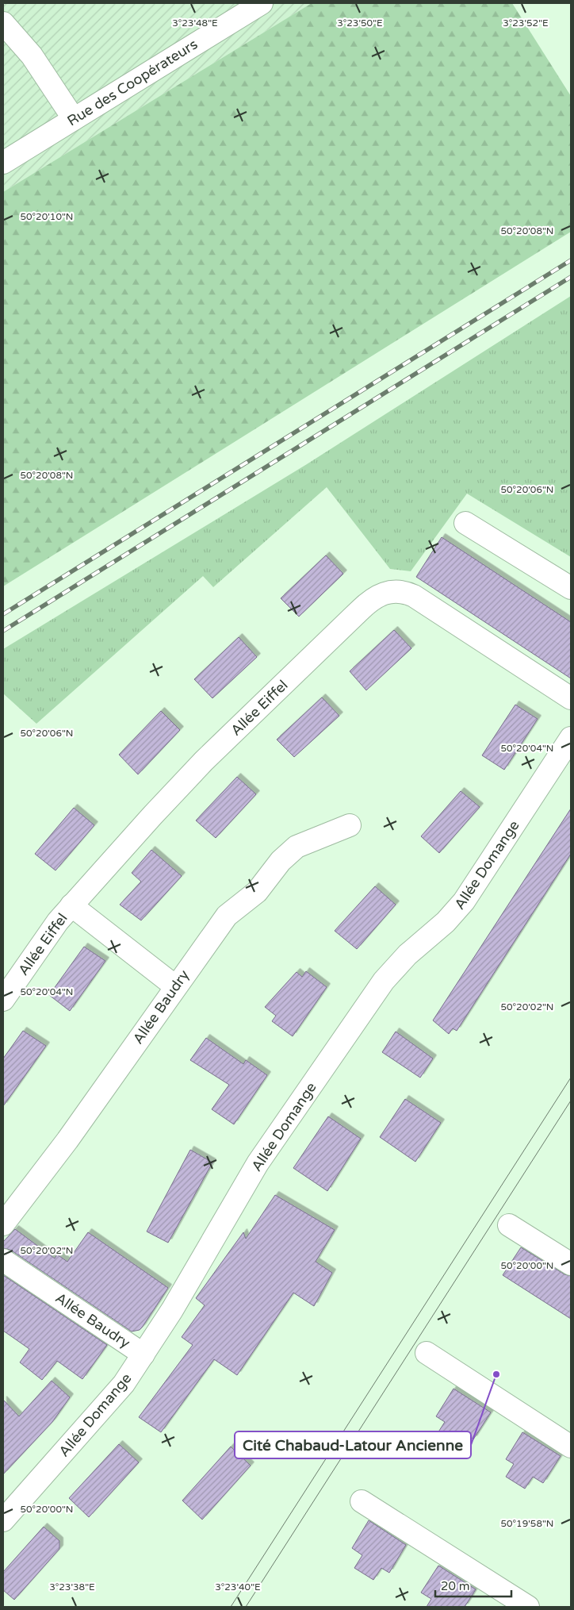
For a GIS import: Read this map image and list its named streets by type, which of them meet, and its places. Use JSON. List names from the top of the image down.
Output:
{
  "streets": {
    "street": [
      "Rue des Coopérateurs",
      "Allée Eiffel",
      "Allée Domange",
      "Allée Baudry"
    ]
  },
  "crossings": [
    ["Allée Domange", "Allée Baudry"]
  ],
  "places": ["Cité Chabaud-Latour Ancienne"],
  "scale_bar": "20 m",
  "coordinates": [
    "3°23'48\"E",
    "3°23'52\"E",
    "3°23'50\"E",
    "50°20'10\"N",
    "50°20'08\"N",
    "50°20'06\"N",
    "50°20'04\"N",
    "50°20'02\"N",
    "50°20'00\"N",
    "50°19'58\"N",
    "3°23'38\"E",
    "3°23'40\"E"
  ]
}
